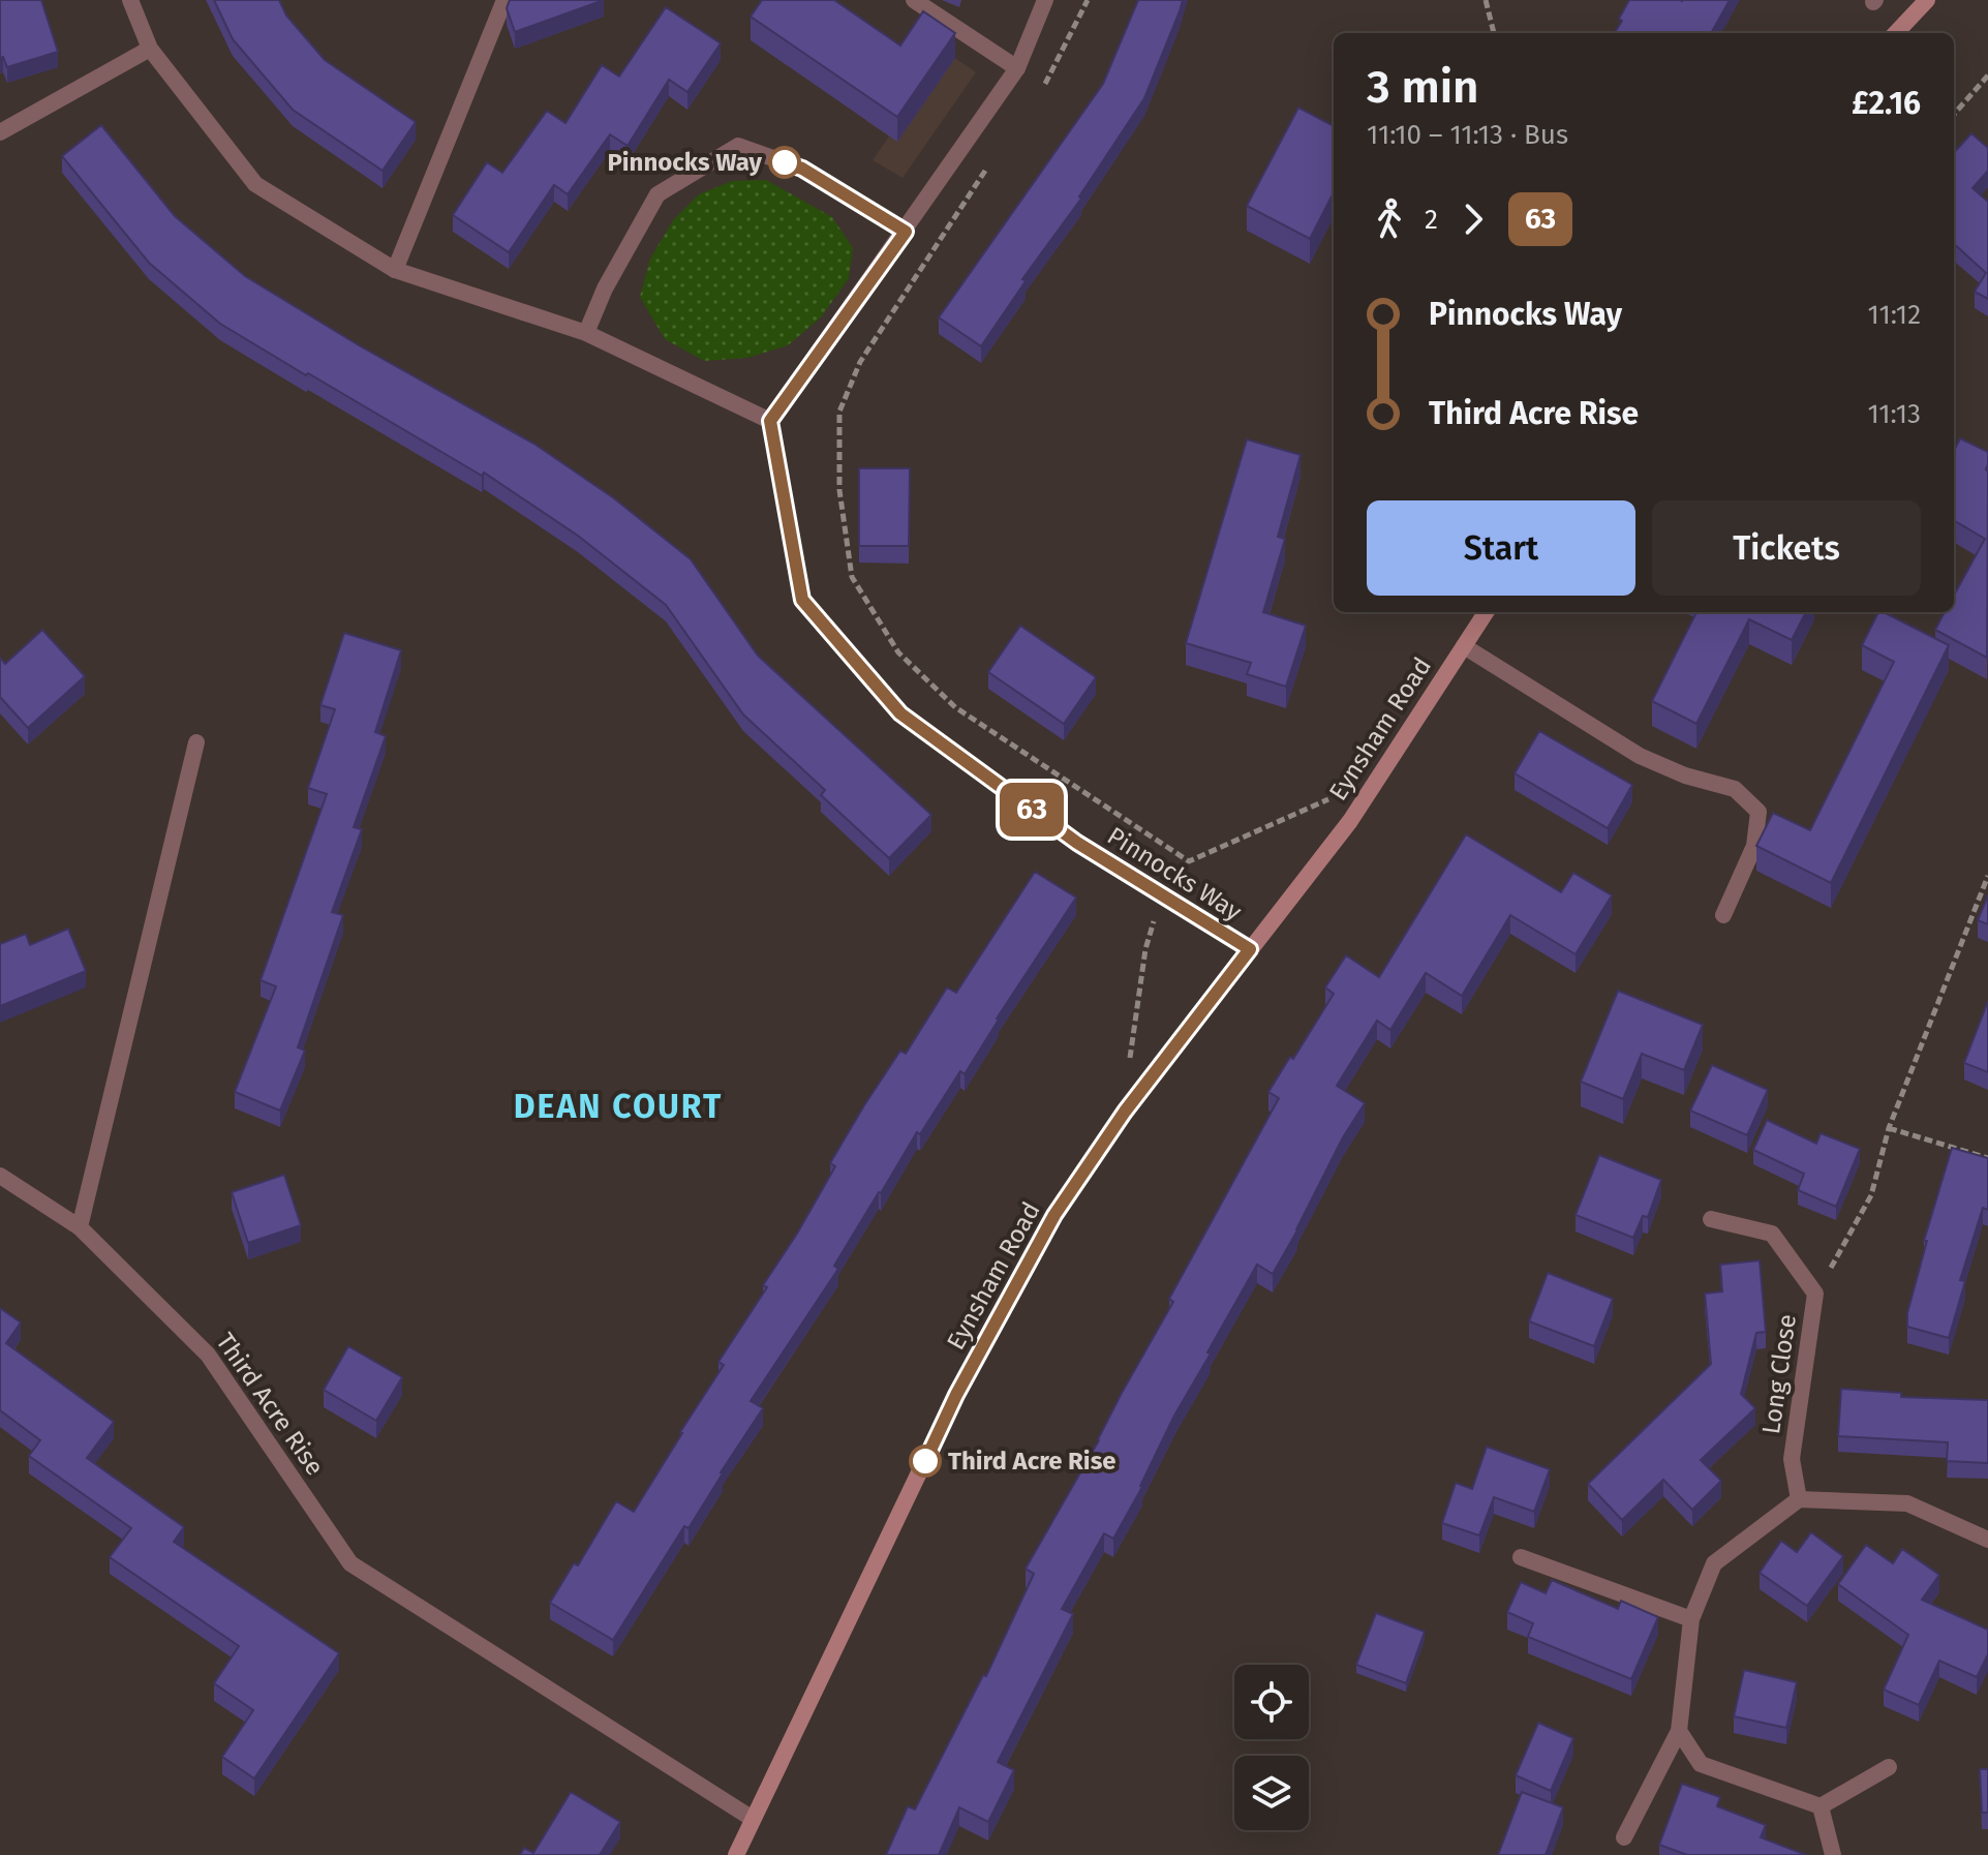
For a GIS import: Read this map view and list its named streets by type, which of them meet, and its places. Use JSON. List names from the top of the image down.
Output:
{
  "streets": {
    "main road": ["Eynsham Road"],
    "street": ["Pinnocks Way", "Long Close", "Third Acre Rise"]
  },
  "crossings": [
    ["Eynsham Road", "Pinnocks Way"],
    ["Eynsham Road", "Third Acre Rise"]
  ],
  "districts": ["DEAN COURT"],
  "places": ["Pinnocks Way", "Third Acre Rise"],
  "lines": ["bus line 63"],
  "page": {
    "on_map": "63",
    "heading": ["3 min", "11:10 – 11:13 · Bus", "£2.16"],
    "legs": ["2", "63"],
    "list": [
      {
        "name": "Pinnocks Way",
        "value": "11:12"
      },
      {
        "name": "Third Acre Rise",
        "value": "11:13"
      }
    ],
    "buttons": ["Start", "Tickets"]
  }
}
